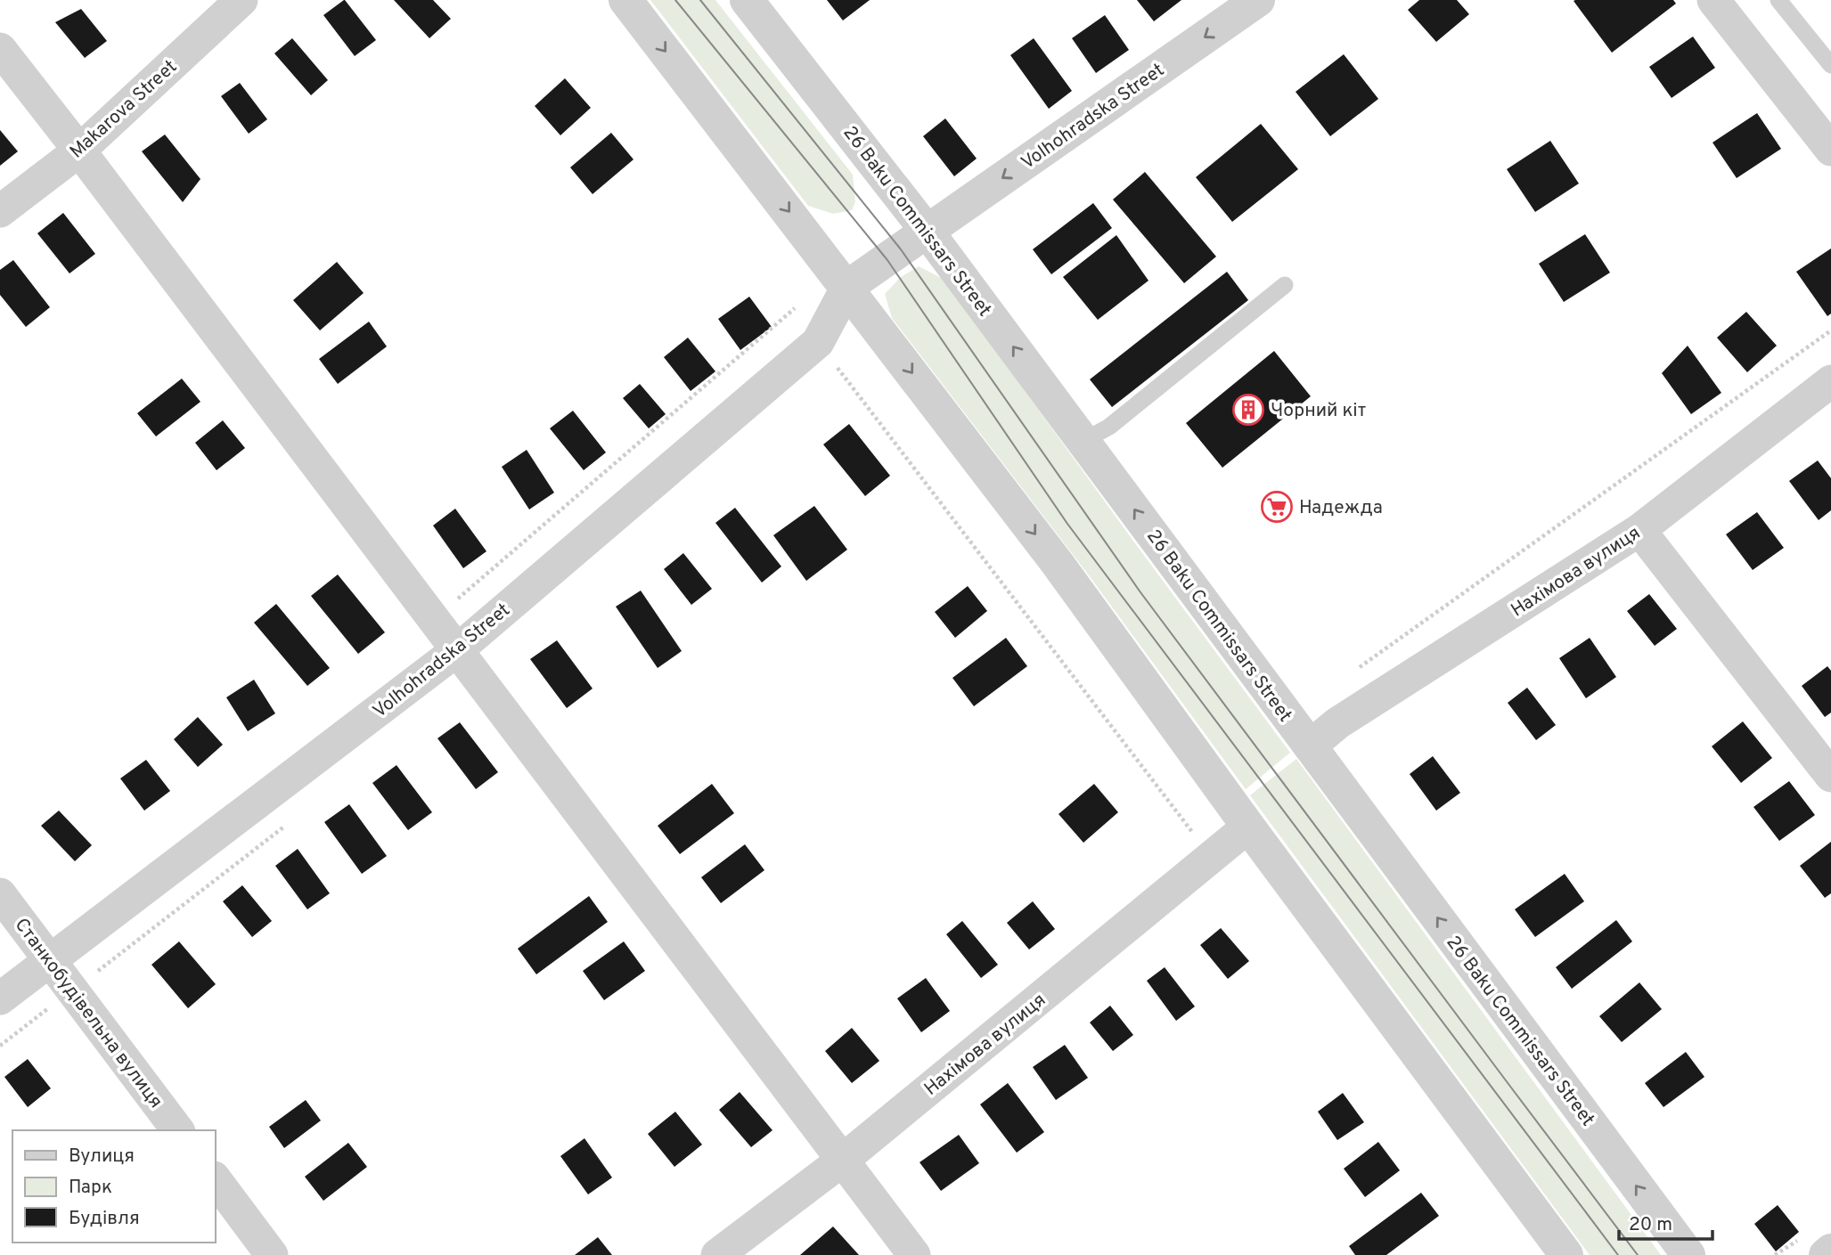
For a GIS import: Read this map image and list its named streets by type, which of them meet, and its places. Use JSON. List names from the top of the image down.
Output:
{
  "streets": {
    "street": [
      "Makarova Street",
      "Volhohradska Street",
      "26 Baku Commissars Street",
      "Нахімова вулиця",
      "Станкобудівельна вулиця"
    ]
  },
  "crossings": [
    ["Volhohradska Street", "26 Baku Commissars Street"],
    ["Volhohradska Street", "Станкобудівельна вулиця"],
    ["26 Baku Commissars Street", "Нахімова вулиця"]
  ],
  "places": {
    "building": ["Чорний кіт"],
    "supermarket": ["Надежда"]
  },
  "legend": ["Вулиця", "Парк", "Будівля"],
  "scale_bar": "20 m"
}
